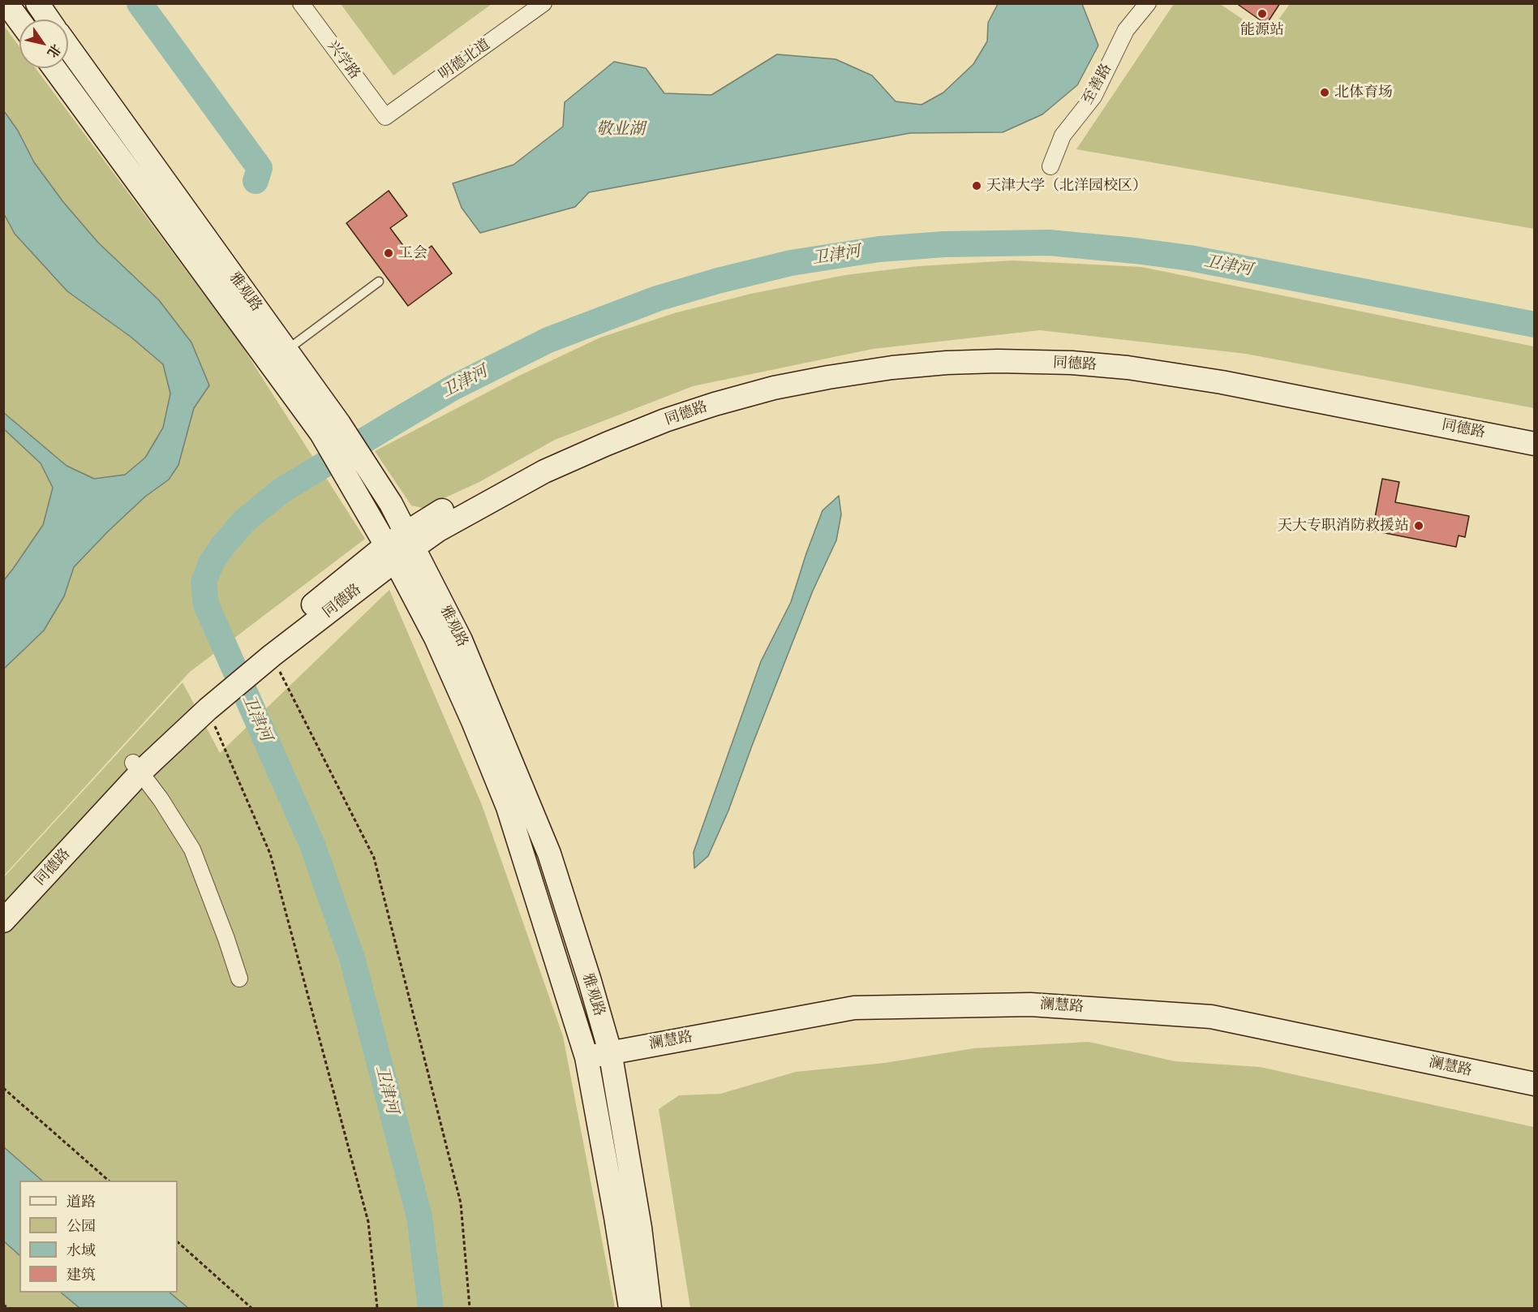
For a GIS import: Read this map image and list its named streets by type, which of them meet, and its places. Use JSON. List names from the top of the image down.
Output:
{
  "streets": {
    "main road": ["雅观路", "同德路", "澜慧路"],
    "street": ["兴学路", "明德北道", "至善路"]
  },
  "crossings": [
    ["兴学路", "明德北道"],
    ["雅观路", "同德路"],
    ["雅观路", "澜慧路"]
  ],
  "water": ["敬业湖", "卫津河"],
  "places": [
    "能源站",
    "北体育场",
    "天津大学（北洋园校区）",
    "工会",
    "天大专职消防救援站"
  ],
  "legend": [
    "道路",
    "公园",
    "水域",
    "建筑"
  ],
  "north": "bottom right"
}
